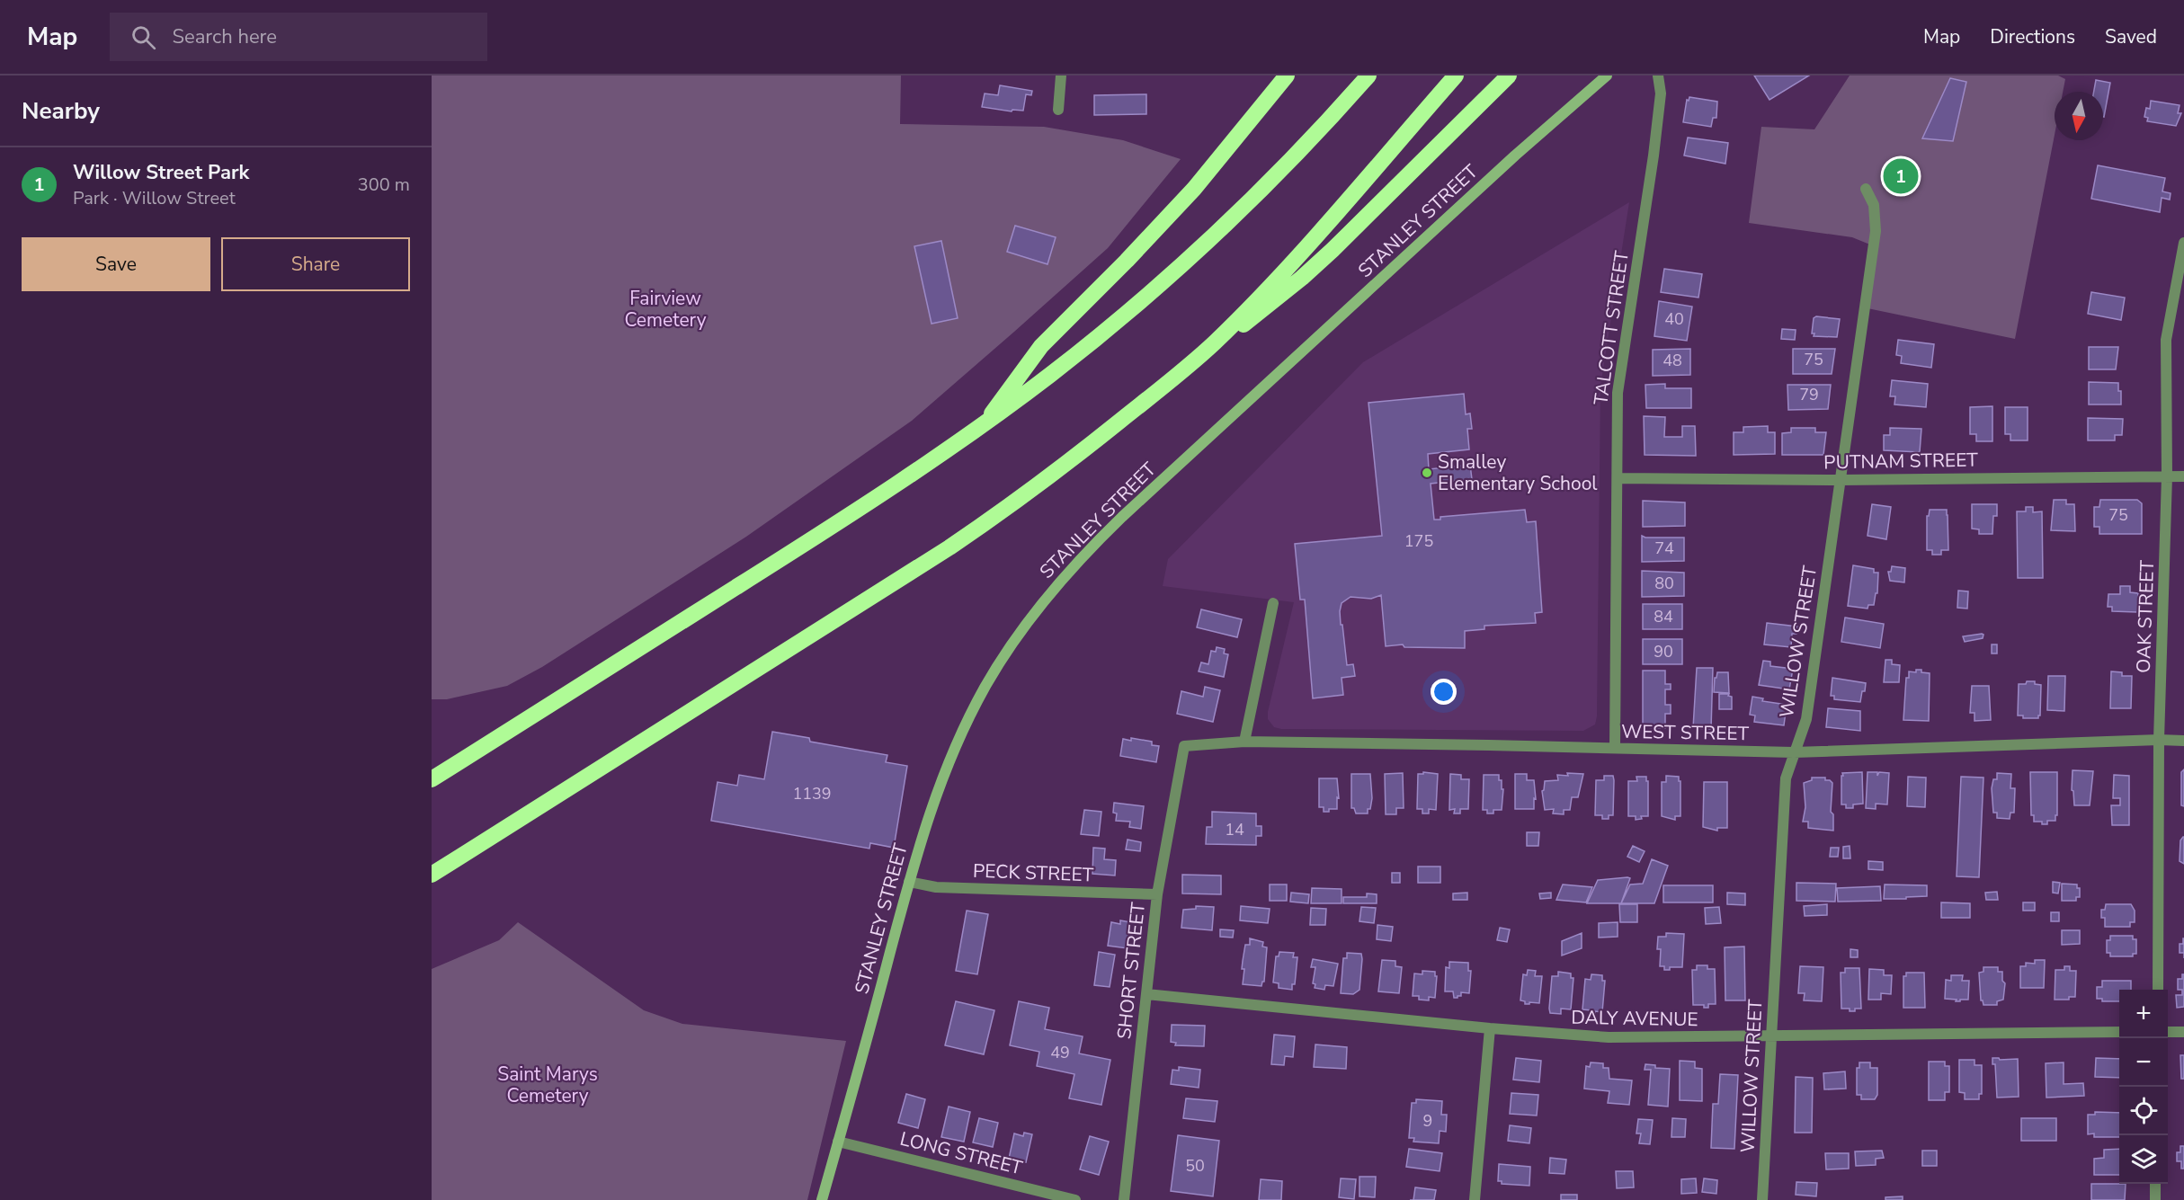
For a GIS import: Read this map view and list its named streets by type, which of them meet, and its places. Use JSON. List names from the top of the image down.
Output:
{
  "streets": {
    "main road": ["STANLEY STREET"],
    "street": [
      "TALCOTT STREET",
      "PUTNAM STREET",
      "OAK STREET",
      "WILLOW STREET",
      "WEST STREET",
      "PECK STREET",
      "SHORT STREET",
      "DALY AVENUE",
      "LONG STREET"
    ]
  },
  "crossings": [
    ["STANLEY STREET", "PECK STREET"],
    ["STANLEY STREET", "LONG STREET"],
    ["TALCOTT STREET", "PUTNAM STREET"],
    ["TALCOTT STREET", "WEST STREET"],
    ["PUTNAM STREET", "OAK STREET"],
    ["PUTNAM STREET", "WILLOW STREET"],
    ["OAK STREET", "WEST STREET"],
    ["WILLOW STREET", "WEST STREET"],
    ["WILLOW STREET", "DALY AVENUE"],
    ["WEST STREET", "SHORT STREET"],
    ["PECK STREET", "SHORT STREET"],
    ["SHORT STREET", "DALY AVENUE"]
  ],
  "parks": ["Fairview Cemetery", "Saint Marys Cemetery"],
  "places": ["Smalley Elementary School"],
  "house_numbers": [
    "40",
    "75",
    "48",
    "79",
    "75",
    "175",
    "74",
    "80",
    "84",
    "90",
    "1139",
    "14",
    "49",
    "9",
    "50"
  ],
  "north": "bottom",
  "page": {
    "header": "Map",
    "search": "Search here",
    "nav": ["Map", "Directions", "Saved"],
    "heading": "Nearby",
    "list": [
      {
        "mark": "1",
        "name": "Willow Street Park",
        "note": "Park · Willow Street",
        "value": "300 m"
      }
    ],
    "pins": "1",
    "buttons": ["Save", "Share"],
    "map_buttons": ["+", "−"]
  }
}
